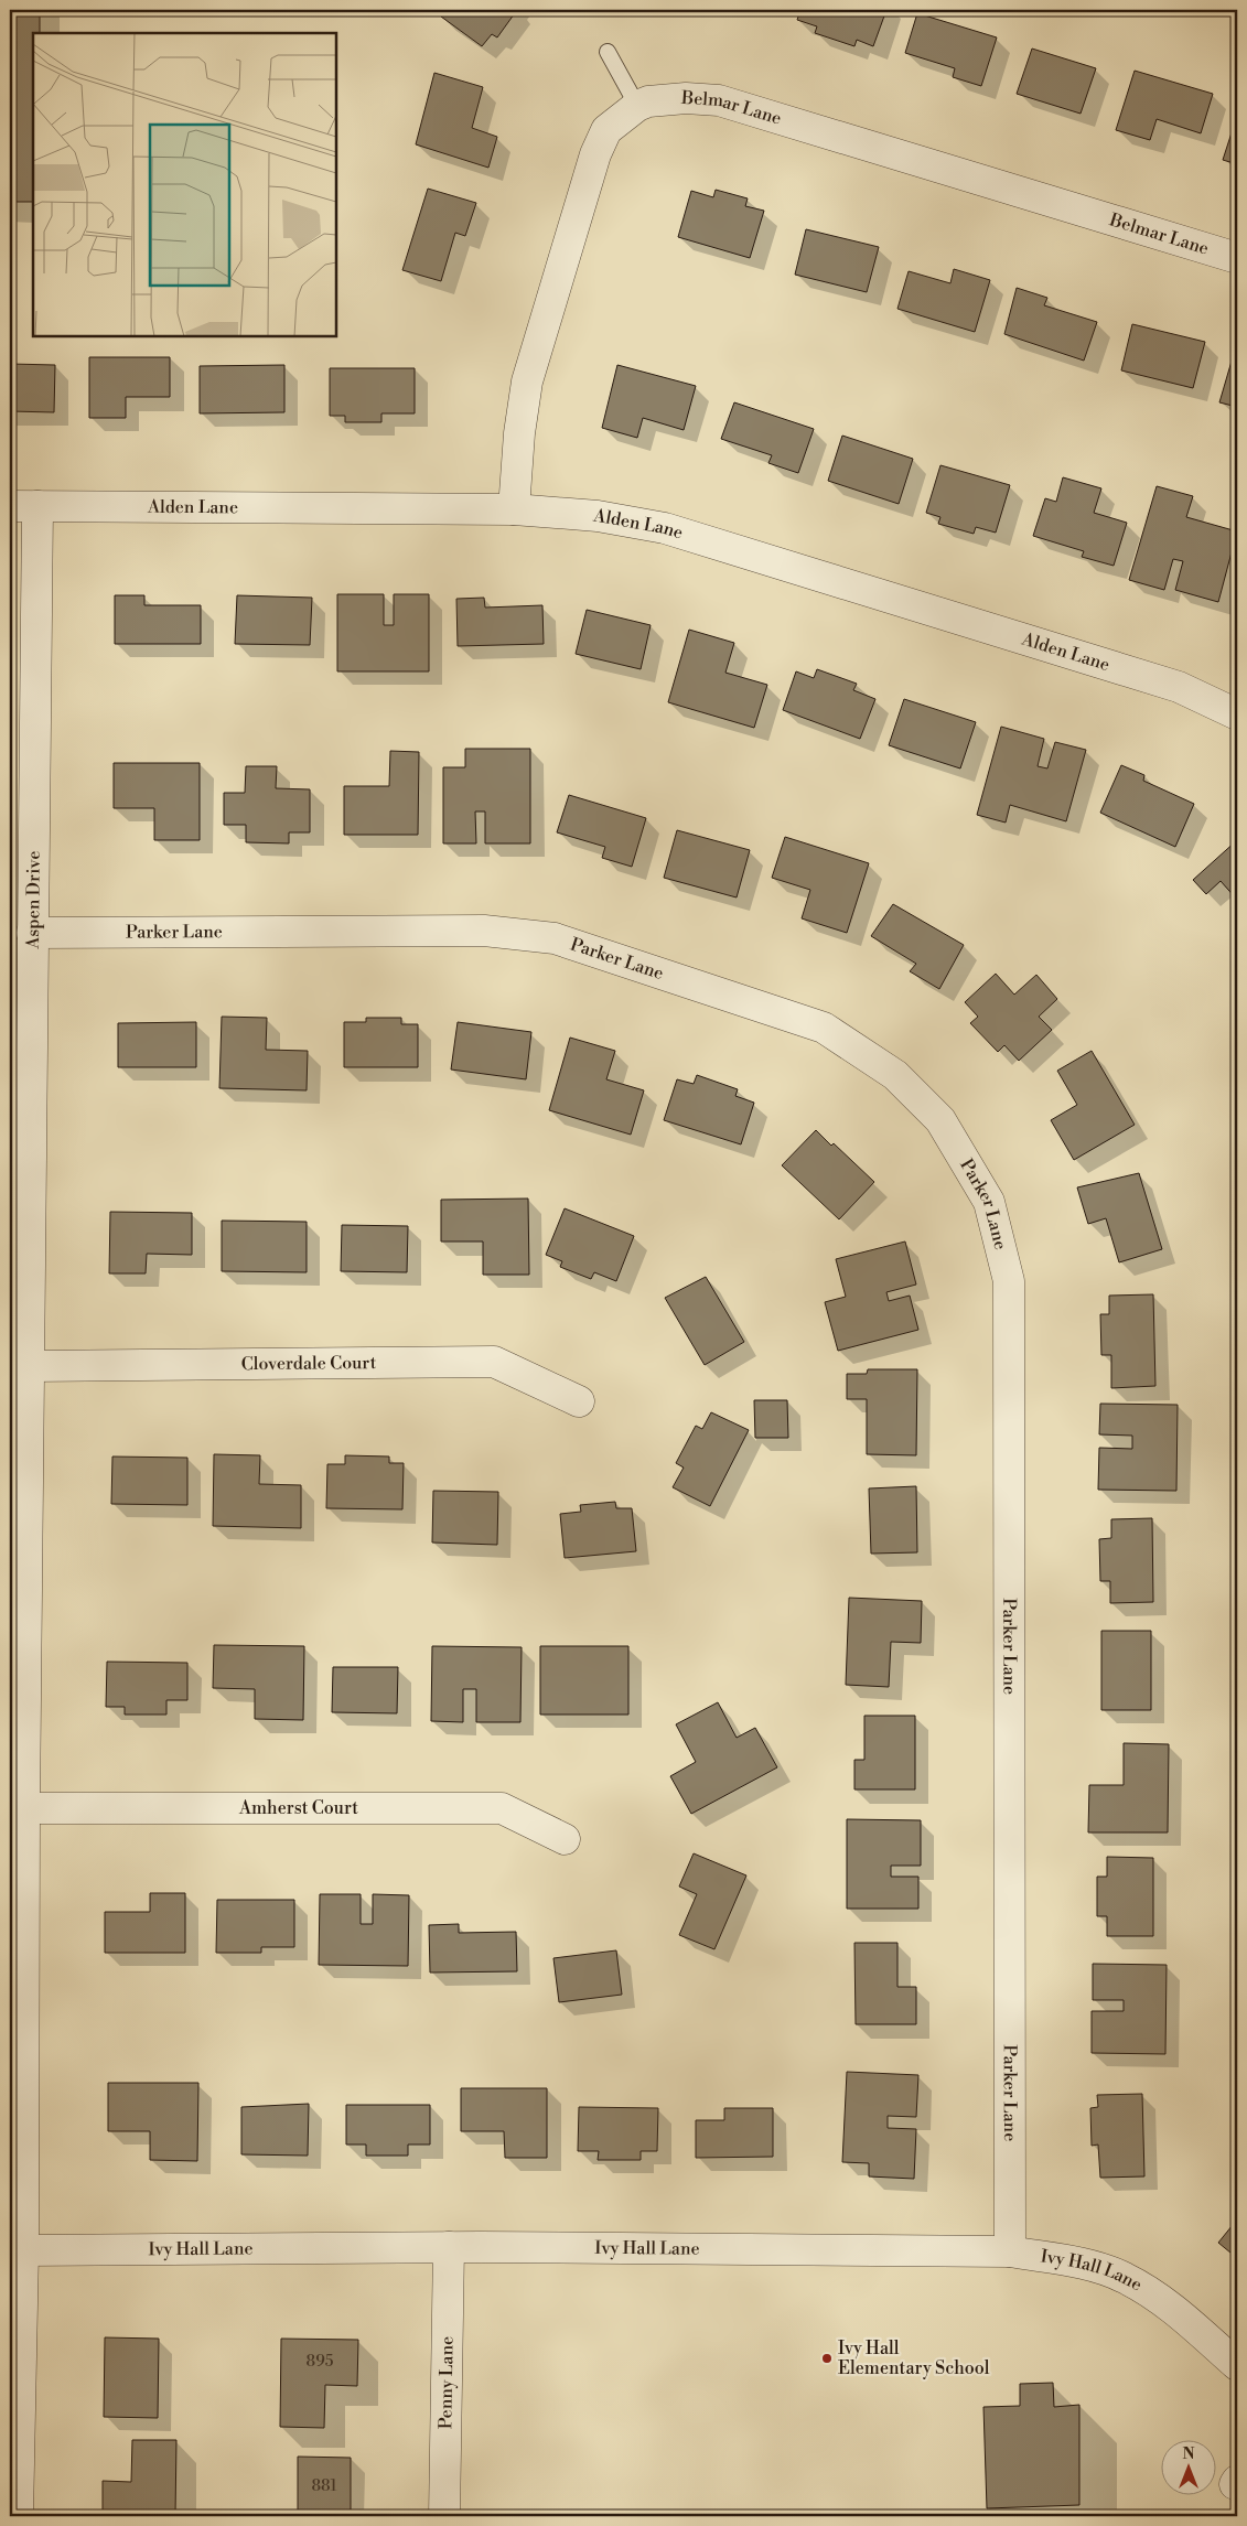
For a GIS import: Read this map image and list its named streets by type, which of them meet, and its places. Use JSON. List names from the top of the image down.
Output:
{
  "streets": {
    "street": [
      "Belmar Lane",
      "Alden Lane",
      "Aspen Drive",
      "Parker Lane",
      "Cloverdale Court",
      "Amherst Court",
      "Ivy Hall Lane",
      "Penny Lane"
    ]
  },
  "crossings": [
    ["Belmar Lane", "Alden Lane"],
    ["Alden Lane", "Aspen Drive"],
    ["Aspen Drive", "Parker Lane"],
    ["Aspen Drive", "Cloverdale Court"],
    ["Aspen Drive", "Amherst Court"],
    ["Aspen Drive", "Ivy Hall Lane"],
    ["Parker Lane", "Ivy Hall Lane"],
    ["Ivy Hall Lane", "Penny Lane"]
  ],
  "places": ["Ivy Hall Elementary School"],
  "house_numbers": ["895", "881"],
  "north": "top"
}
